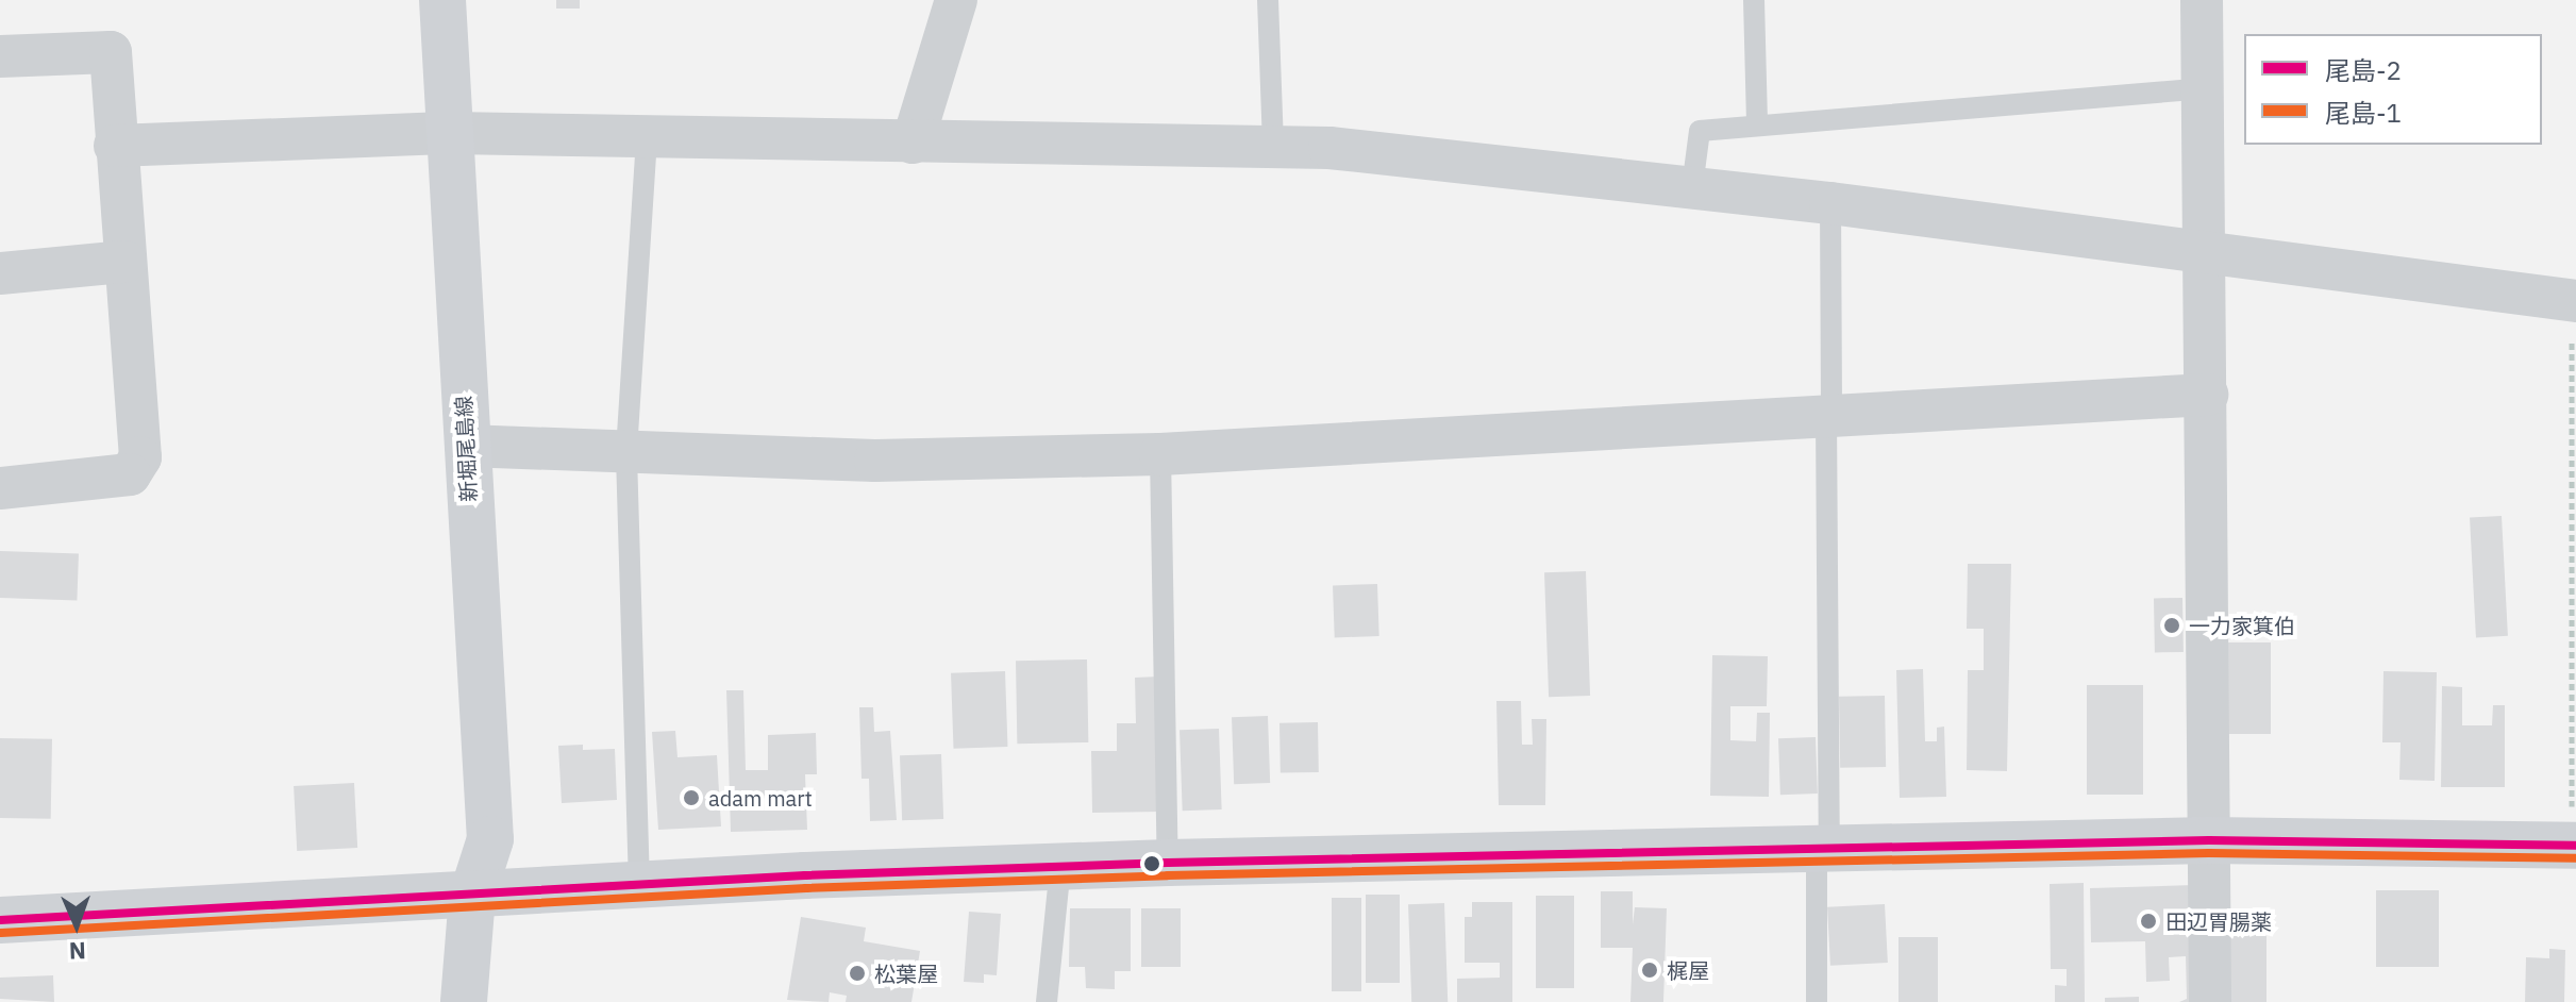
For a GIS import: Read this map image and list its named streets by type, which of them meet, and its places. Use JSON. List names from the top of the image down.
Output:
{
  "streets": {
    "main road": ["新堀尾島線"]
  },
  "places": [
    "一力家箕伯",
    "adam mart",
    "田辺胃腸薬",
    "梶屋",
    "松葉屋"
  ],
  "lines": ["transit line 尾島-2", "transit line 尾島-1"],
  "legend": ["尾島-2", "尾島-1"],
  "north": "bottom"
}
